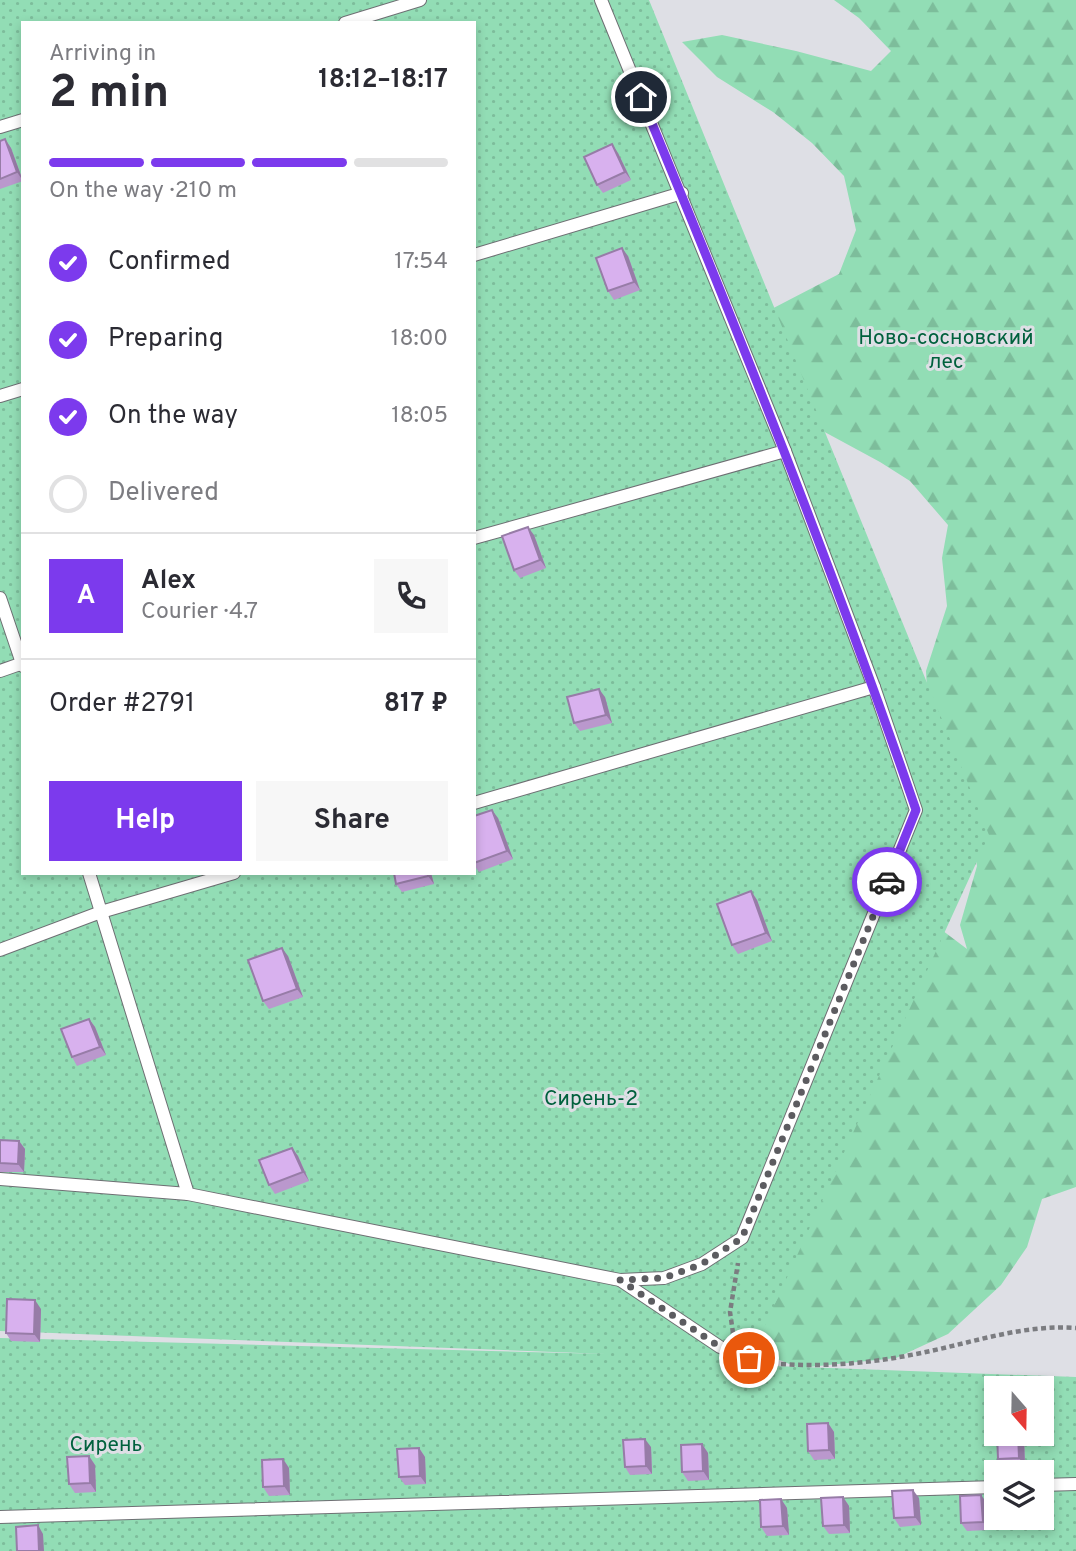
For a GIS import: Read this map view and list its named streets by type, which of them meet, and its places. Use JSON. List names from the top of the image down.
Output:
{
  "parks": ["Ново-сосновский лес", "Сирень-2", "Сирень"],
  "north": "bottom",
  "page": {
    "heading": ["2 min", "Arriving in", "18:12–18:17"],
    "panel": [
      "Alex",
      "Courier · 4.7",
      "Order #2791",
      "817 ₽"
    ],
    "bar": "On the way · 210 m",
    "list": [
      ["Confirmed", "17:54"],
      ["Preparing", "18:00"],
      ["On the way", "18:05"],
      "Delivered"
    ],
    "round": "A",
    "buttons": ["Help", "Share"]
  }
}
